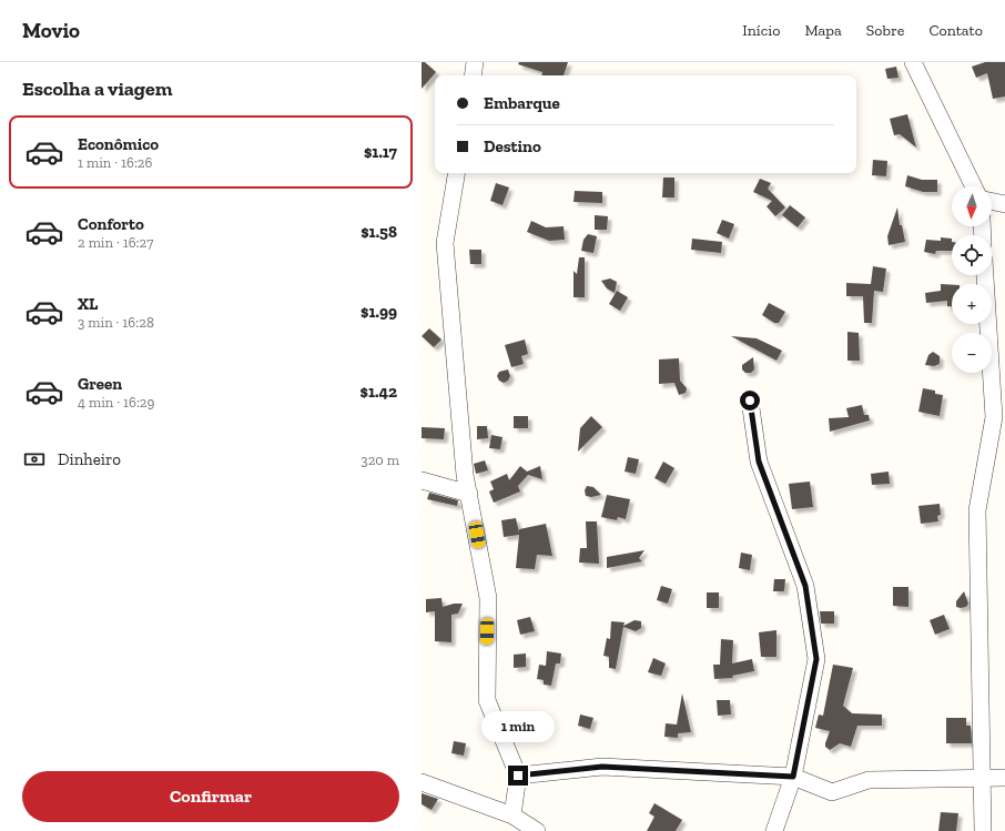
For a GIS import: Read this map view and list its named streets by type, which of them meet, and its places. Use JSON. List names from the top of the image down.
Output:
{
  "north": "bottom",
  "page": {
    "header": "Movio",
    "nav": [
      "Início",
      "Mapa",
      "Sobre",
      "Contato"
    ],
    "heading": "Escolha a viagem",
    "banner": ["Embarque", "Destino"],
    "list": [
      {
        "name": "Econômico",
        "note": "1 min · 16:26",
        "value": "$1.17"
      },
      {
        "name": "Conforto",
        "note": "2 min · 16:27",
        "value": "$1.58"
      },
      {
        "name": "XL",
        "note": "3 min · 16:28",
        "value": "$1.99"
      },
      {
        "name": "Green",
        "note": "4 min · 16:29",
        "value": "$1.42"
      }
    ],
    "map_buttons": ["+", "−"],
    "pay": ["Dinheiro", "320 m"],
    "bubble": "1 min",
    "buttons": "Confirmar"
  }
}
